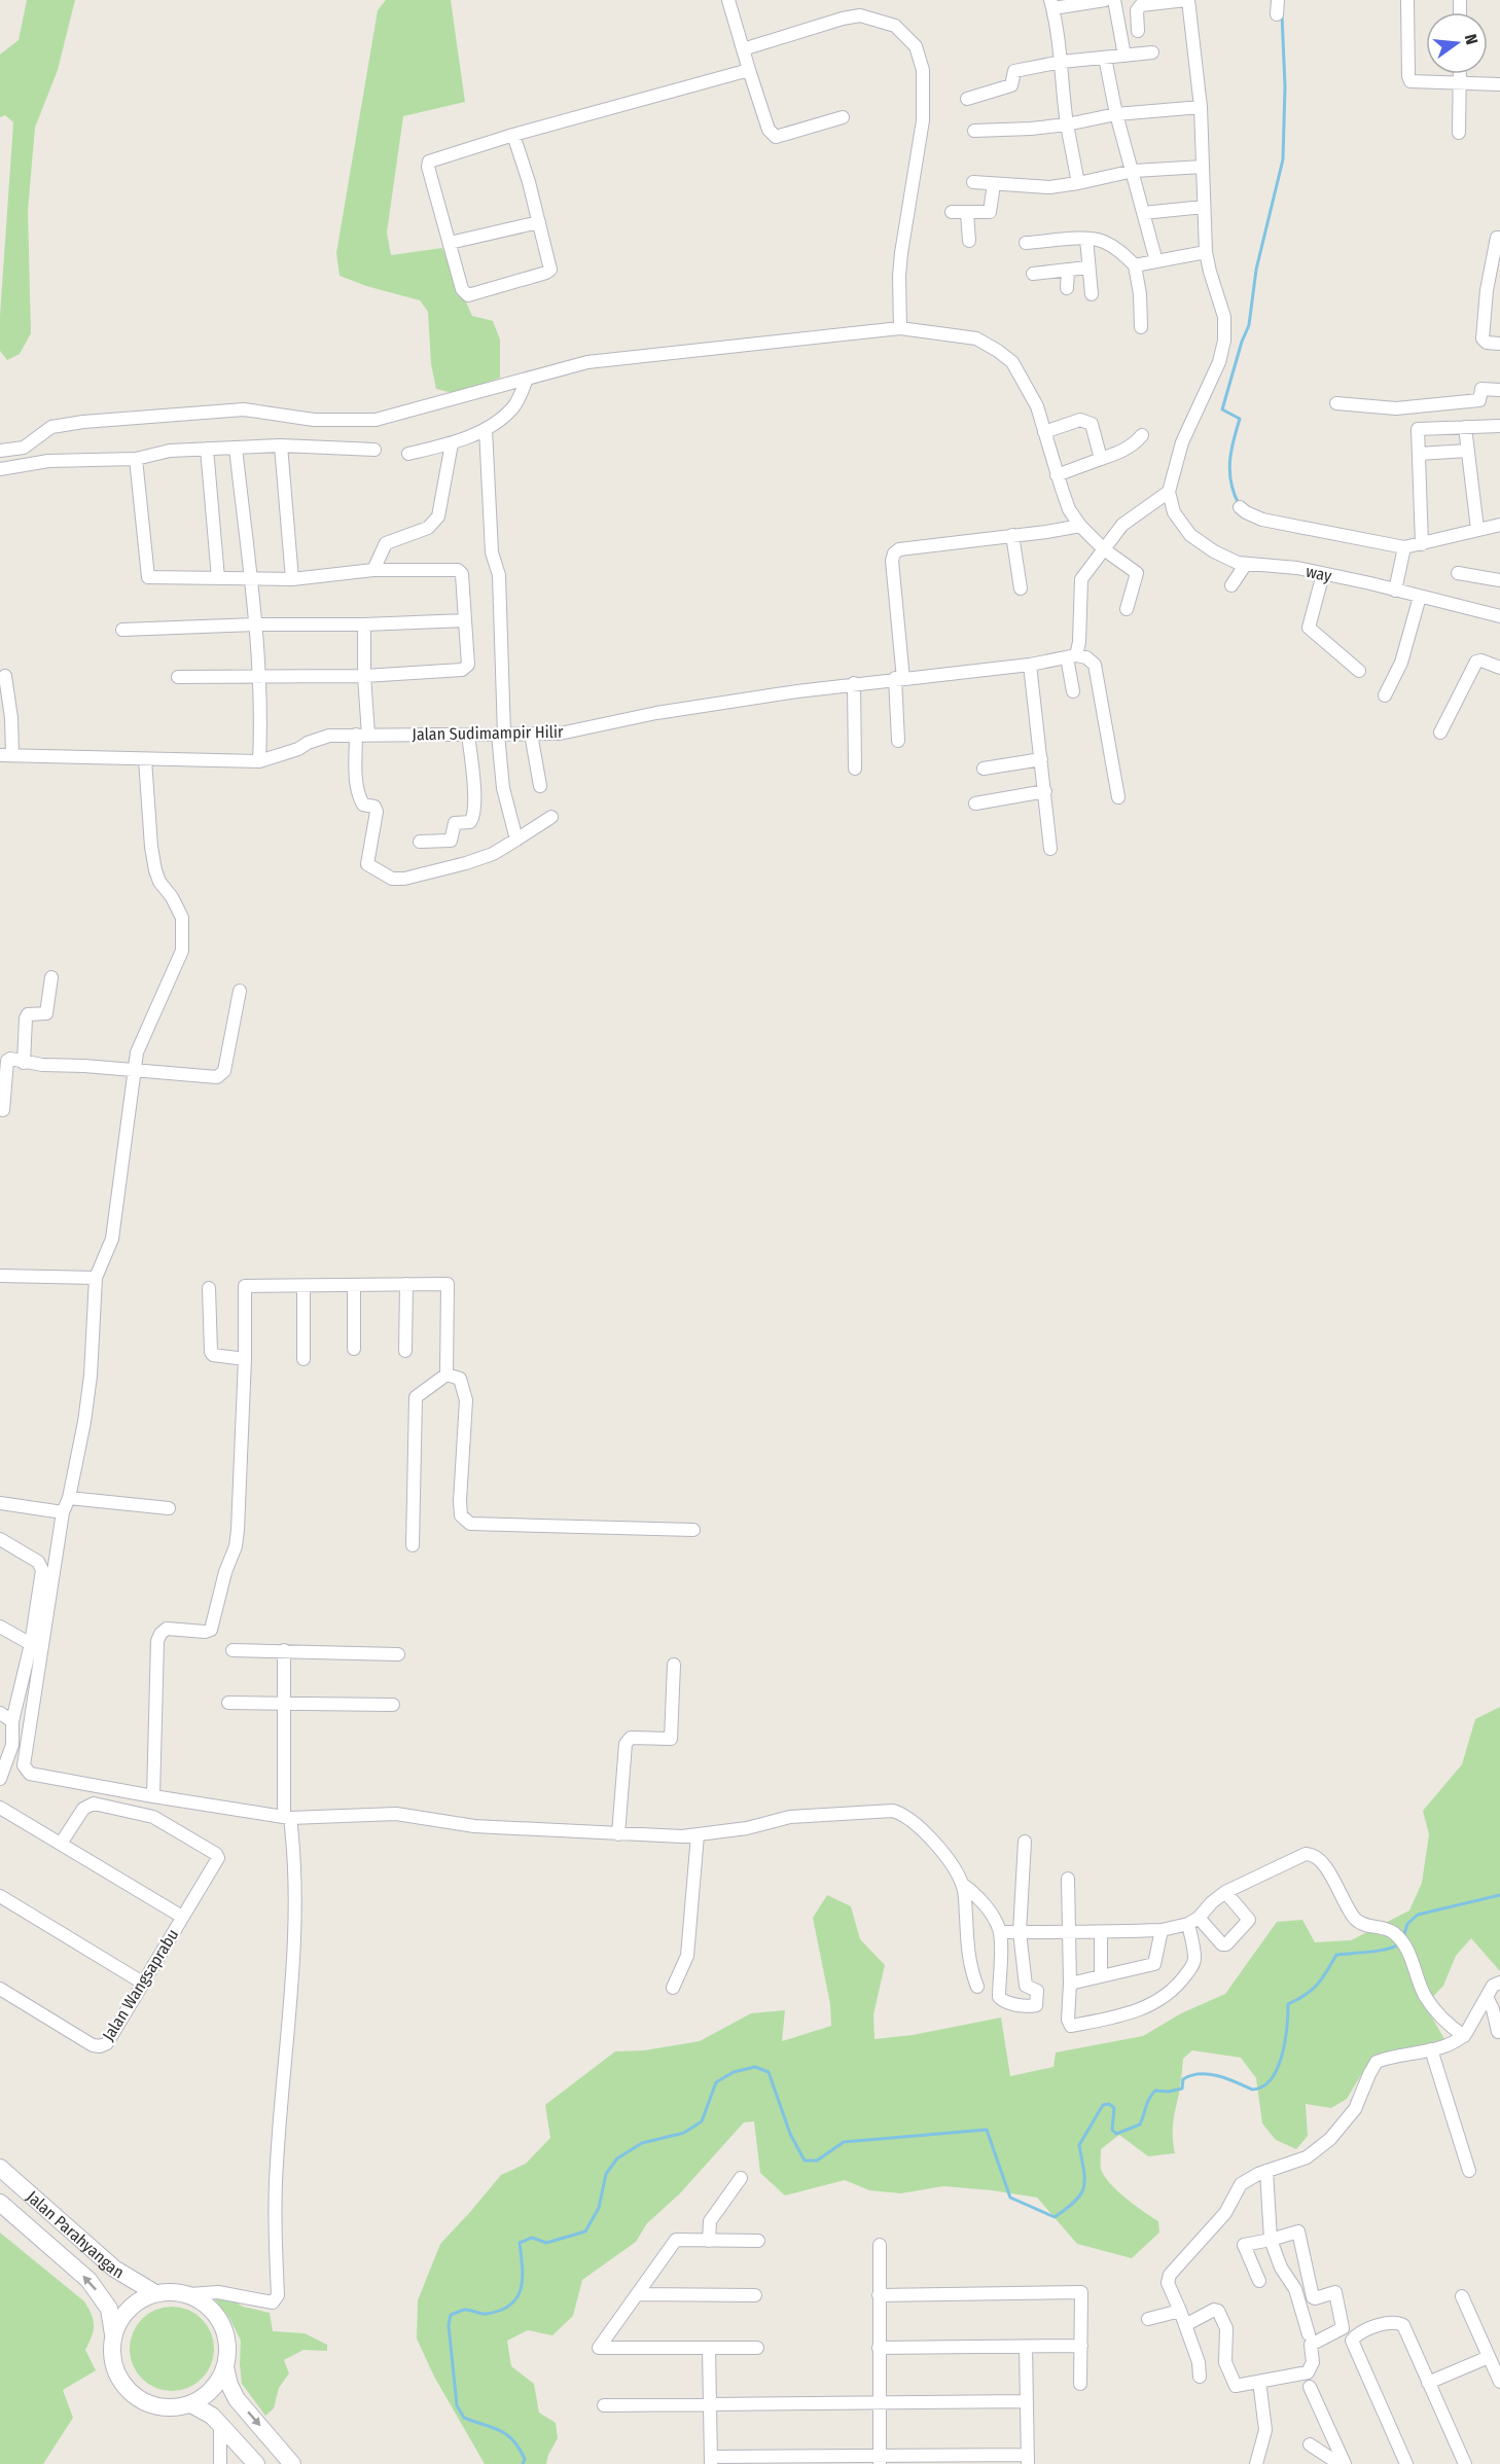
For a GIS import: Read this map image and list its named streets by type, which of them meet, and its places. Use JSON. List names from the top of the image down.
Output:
{
  "streets": {
    "main road": ["Jalan Parahyangan"],
    "street": ["way", "Jalan Sudimampir Hilir", "Jalan Wangsaprabu"]
  },
  "north": "right"
}
